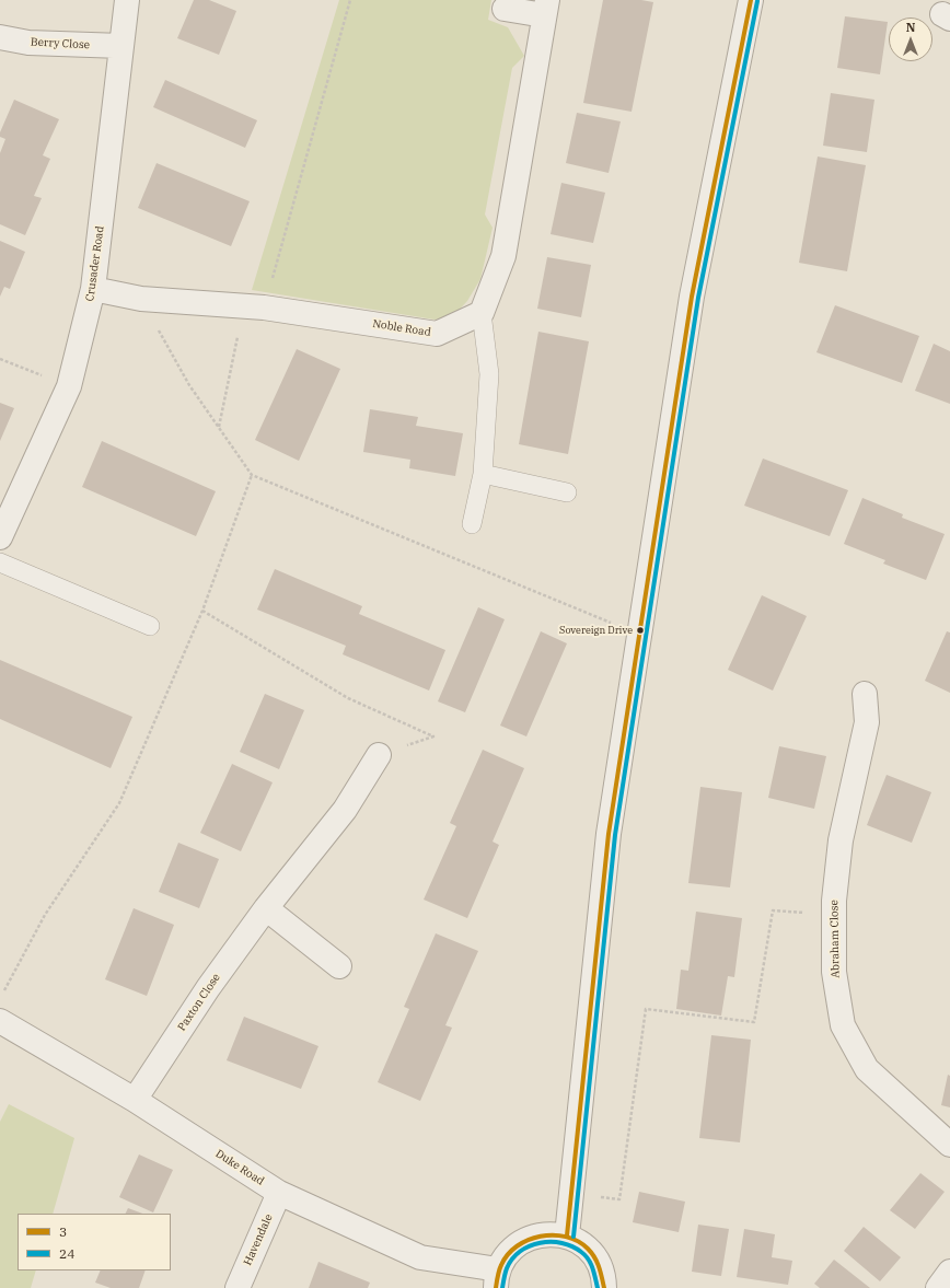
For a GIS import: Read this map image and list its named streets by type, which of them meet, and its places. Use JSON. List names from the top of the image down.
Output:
{
  "streets": {
    "street": [
      "Berry Close",
      "Crusader Road",
      "Noble Road",
      "Abraham Close",
      "Paxton Close",
      "Duke Road",
      "Havendale"
    ]
  },
  "crossings": [
    ["Berry Close", "Crusader Road"],
    ["Crusader Road", "Noble Road"],
    ["Paxton Close", "Duke Road"],
    ["Duke Road", "Havendale"]
  ],
  "places": ["Sovereign Drive"],
  "lines": ["transit line 3", "transit line 24"],
  "legend": ["3", "24"],
  "north": "top"
}
